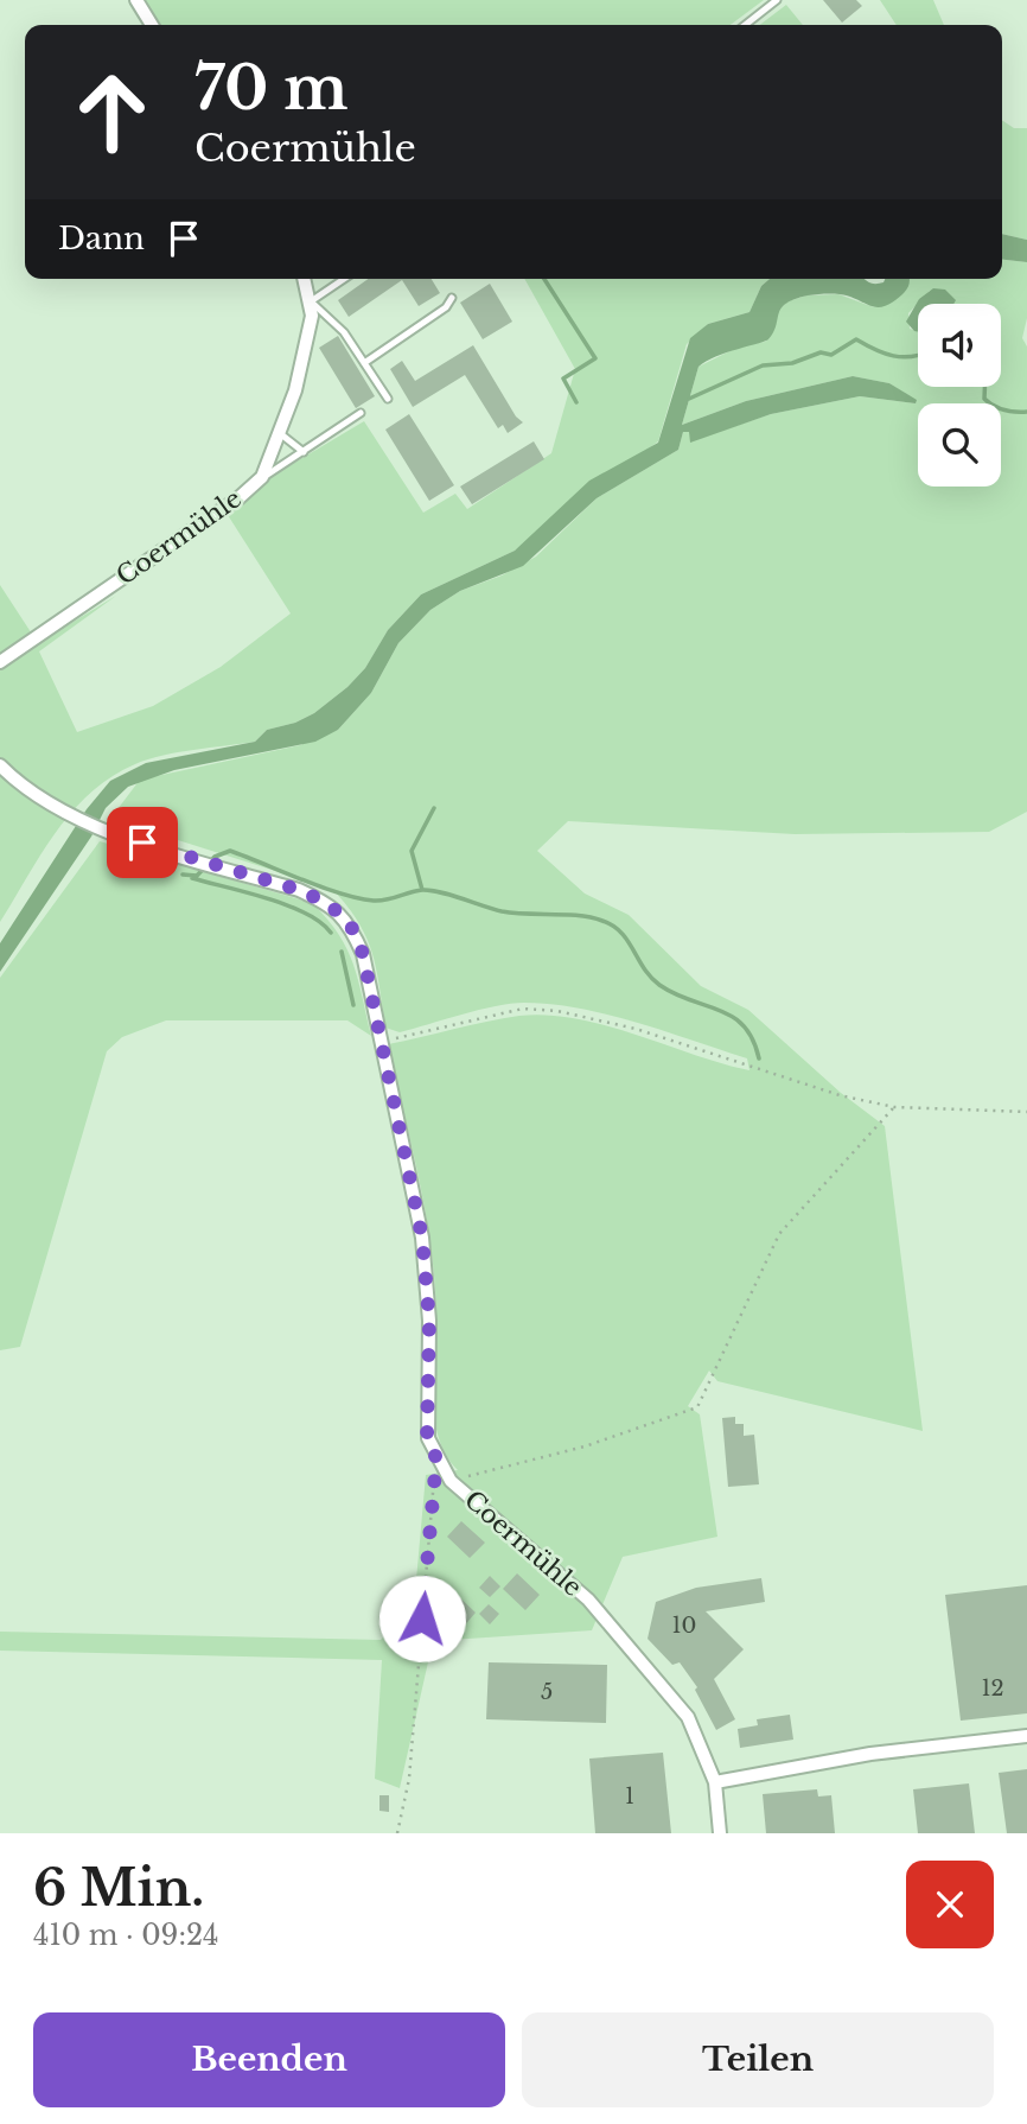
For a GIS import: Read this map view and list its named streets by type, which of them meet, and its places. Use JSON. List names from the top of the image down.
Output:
{
  "streets": {
    "street": ["Coermühle"]
  },
  "house_numbers": [
    "10",
    "12",
    "5",
    "1"
  ],
  "page": {
    "turn": ["70 m", "Coermühle"],
    "then": "Dann",
    "heading": ["6 Min.", "410 m · 09:24"],
    "buttons": ["Beenden", "Teilen"]
  }
}
